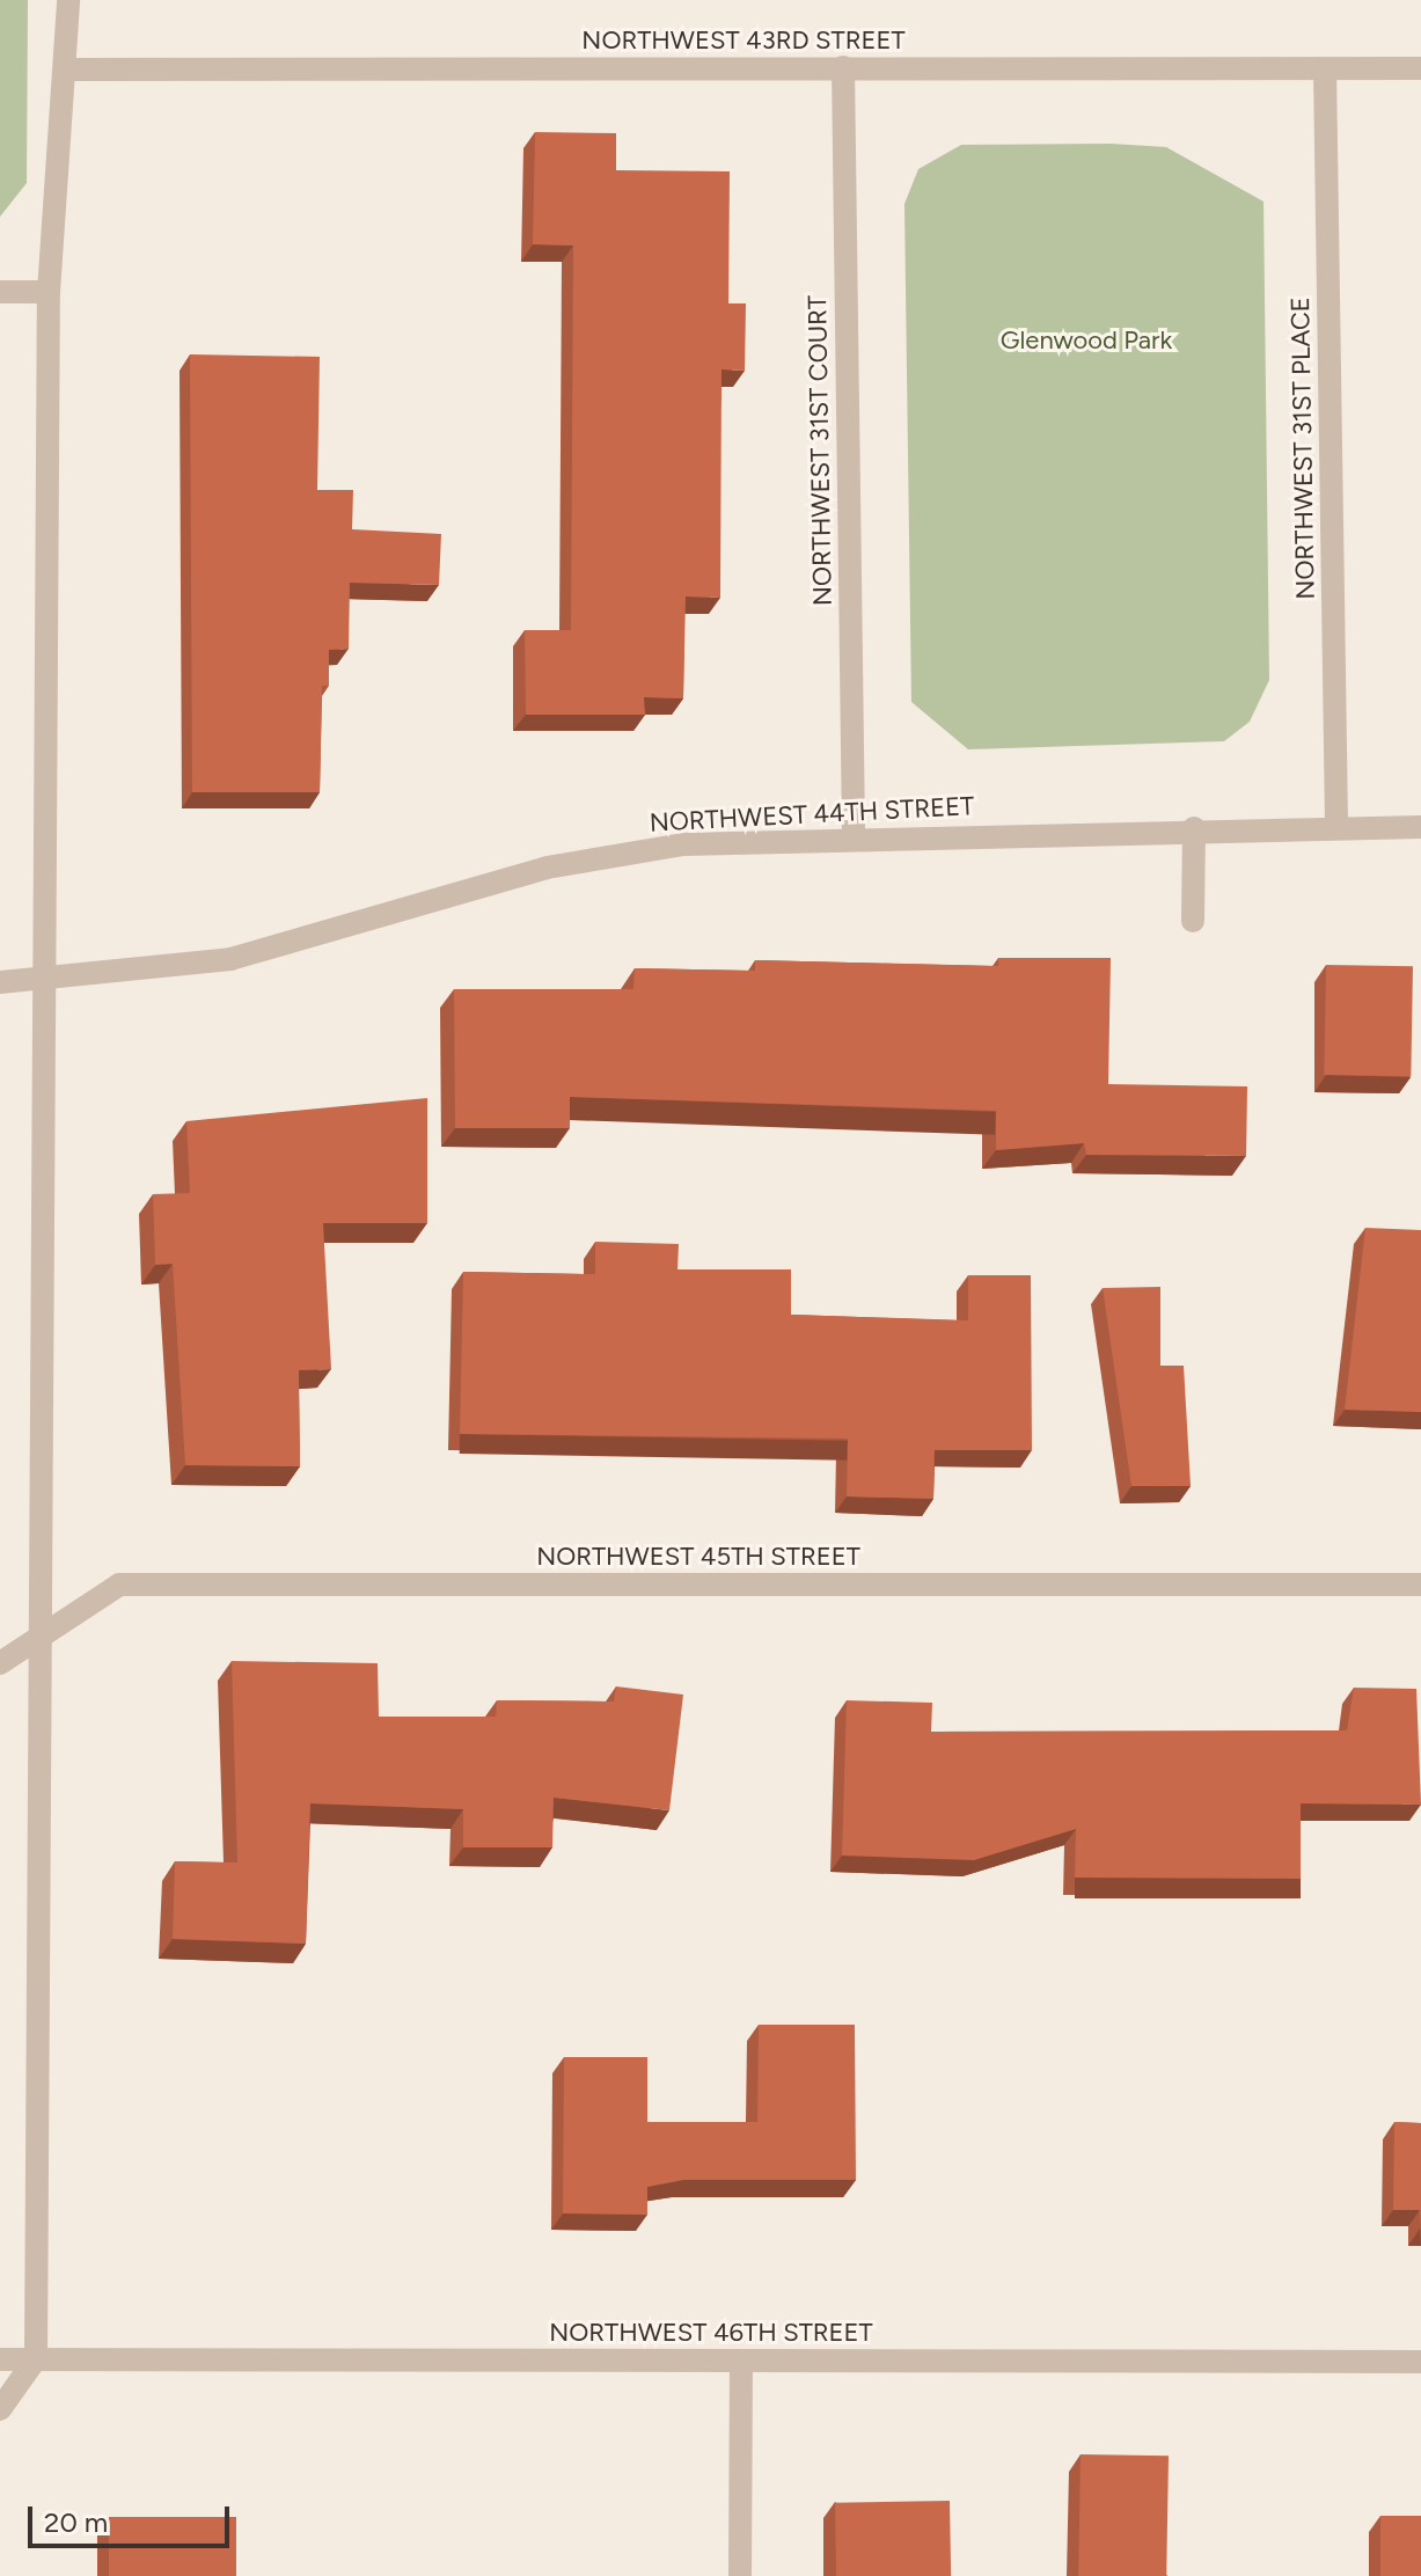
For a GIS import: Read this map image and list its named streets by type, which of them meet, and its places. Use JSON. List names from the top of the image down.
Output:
{
  "streets": {
    "street": [
      "NORTHWEST 43RD STREET",
      "NORTHWEST 31ST PLACE",
      "NORTHWEST 31ST COURT",
      "NORTHWEST 44TH STREET",
      "NORTHWEST 45TH STREET",
      "NORTHWEST 46TH STREET"
    ]
  },
  "crossings": [
    ["NORTHWEST 43RD STREET", "NORTHWEST 31ST PLACE"],
    ["NORTHWEST 43RD STREET", "NORTHWEST 31ST COURT"],
    ["NORTHWEST 31ST PLACE", "NORTHWEST 44TH STREET"],
    ["NORTHWEST 31ST COURT", "NORTHWEST 44TH STREET"]
  ],
  "parks": ["Glenwood Park"],
  "scale_bar": "20 m"
}
